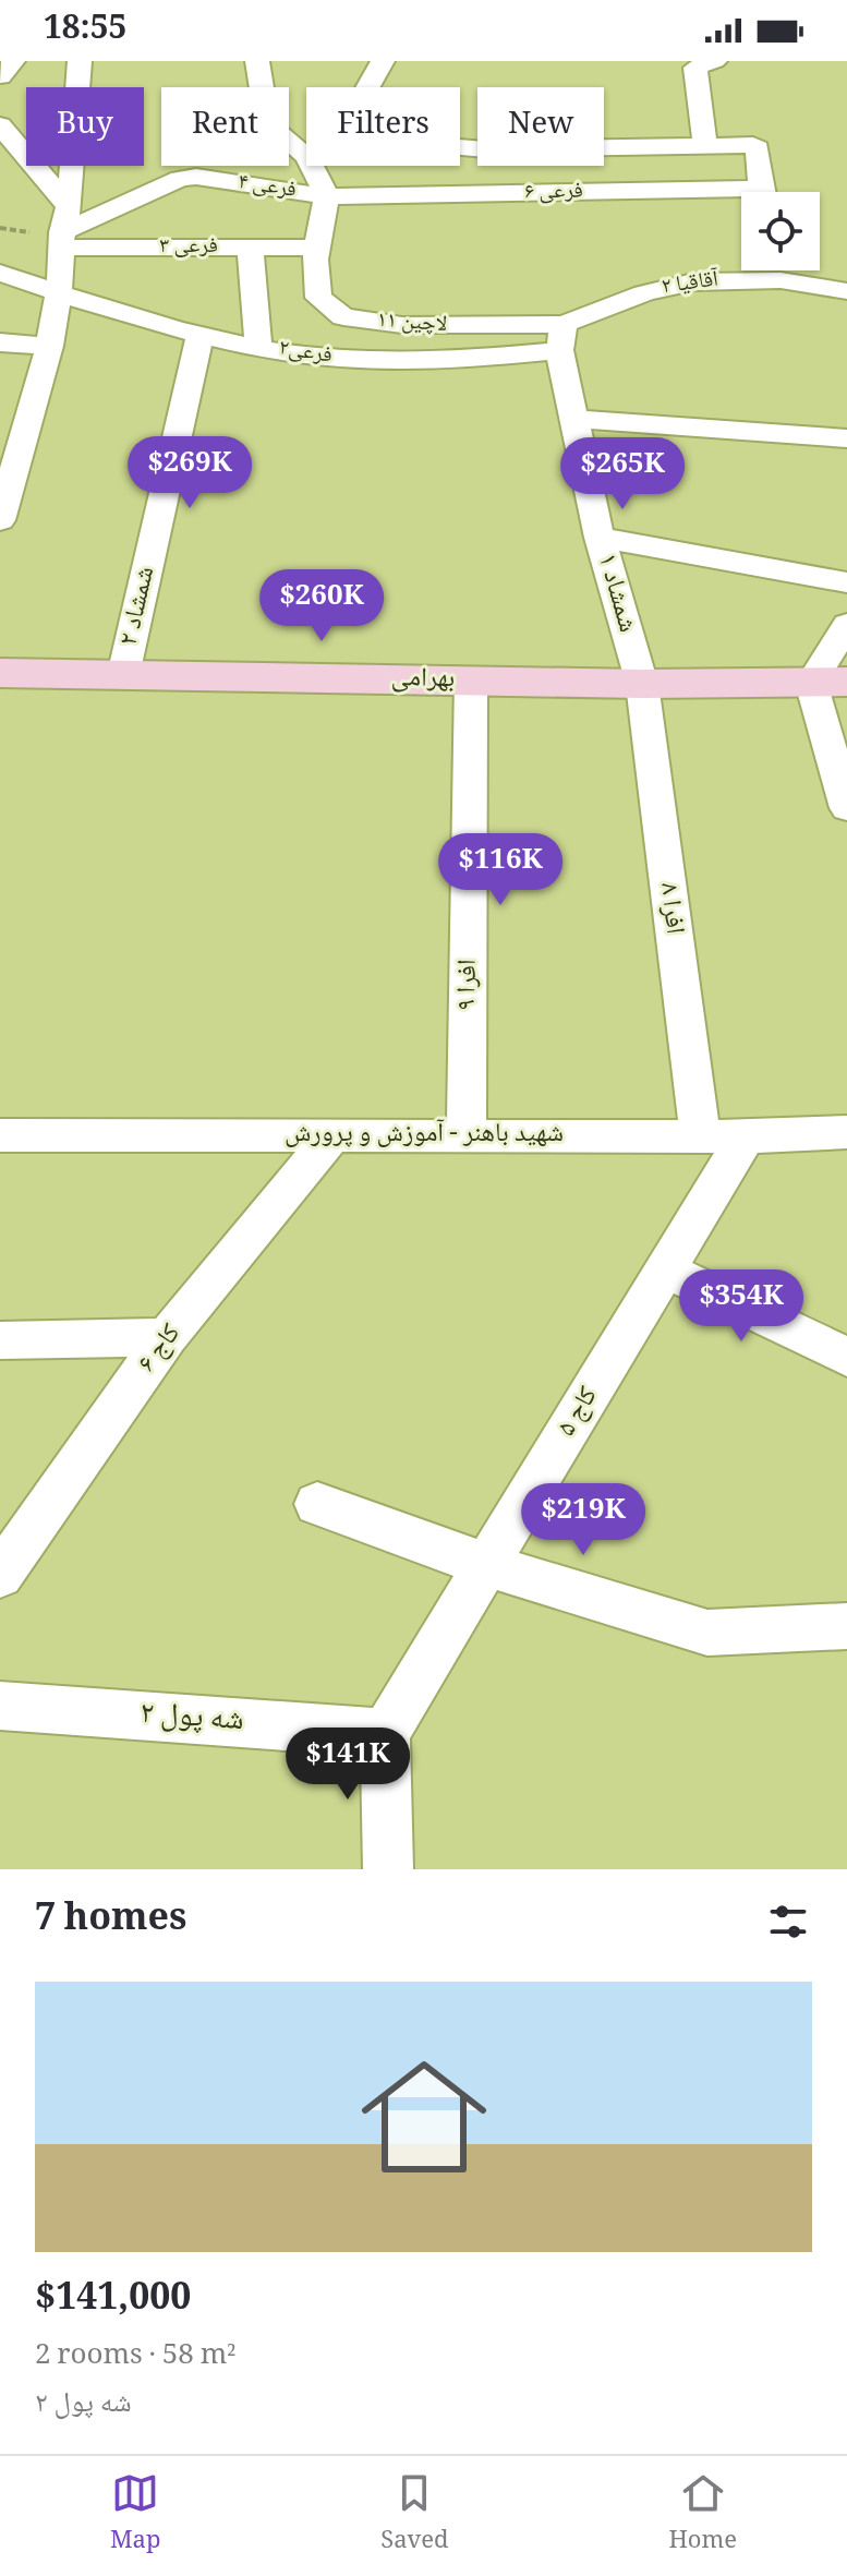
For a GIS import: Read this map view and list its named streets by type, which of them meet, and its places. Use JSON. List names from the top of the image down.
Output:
{
  "streets": {
    "street": [
      "فرعی ۴",
      "فرعی ۶",
      "فرعی ۳",
      "آقاقیا ۲",
      "لاچین ۱۱",
      "فرعی۲",
      "شمشاد ۱",
      "شمشاد ۲",
      "بهرامی",
      "افرا ۸",
      "افرا ۹",
      "شهید باهنر - آموزش و پرورش",
      "کاج ۶",
      "کاج ۵",
      "شه پول ۲"
    ]
  },
  "crossings": [
    ["فرعی ۴", "فرعی ۶"],
    ["فرعی ۴", "فرعی ۳"],
    ["فرعی ۴", "لاچین ۱۱"],
    ["فرعی ۳", "لاچین ۱۱"],
    ["آقاقیا ۲", "لاچین ۱۱"],
    ["آقاقیا ۲", "فرعی۲"],
    ["آقاقیا ۲", "شمشاد ۱"],
    ["لاچین ۱۱", "فرعی۲"],
    ["لاچین ۱۱", "شمشاد ۱"],
    ["فرعی۲", "شمشاد ۱"],
    ["فرعی۲", "شمشاد ۲"],
    ["شمشاد ۱", "بهرامی"],
    ["شمشاد ۱", "افرا ۸"],
    ["شمشاد ۲", "بهرامی"],
    ["بهرامی", "افرا ۸"],
    ["بهرامی", "افرا ۹"],
    ["افرا ۸", "شهید باهنر - آموزش و پرورش"],
    ["افرا ۹", "شهید باهنر - آموزش و پرورش"],
    ["شهید باهنر - آموزش و پرورش", "کاج ۶"],
    ["شهید باهنر - آموزش و پرورش", "کاج ۵"],
    ["کاج ۵", "شه پول ۲"]
  ],
  "page": {
    "status": "18:55",
    "chip": [
      "Buy",
      "Rent",
      "Filters",
      "New"
    ],
    "price": [
      "$269K",
      "$265K",
      "$260K",
      "$116K",
      "$354K",
      "$219K",
      "$141K"
    ],
    "heading": "7 homes",
    "list": [
      {
        "name": "$141,000",
        "note": "2 rooms · 58 m² · شه پول ۲"
      }
    ],
    "tabs": ["Map", "Saved", "Home"]
  }
}
